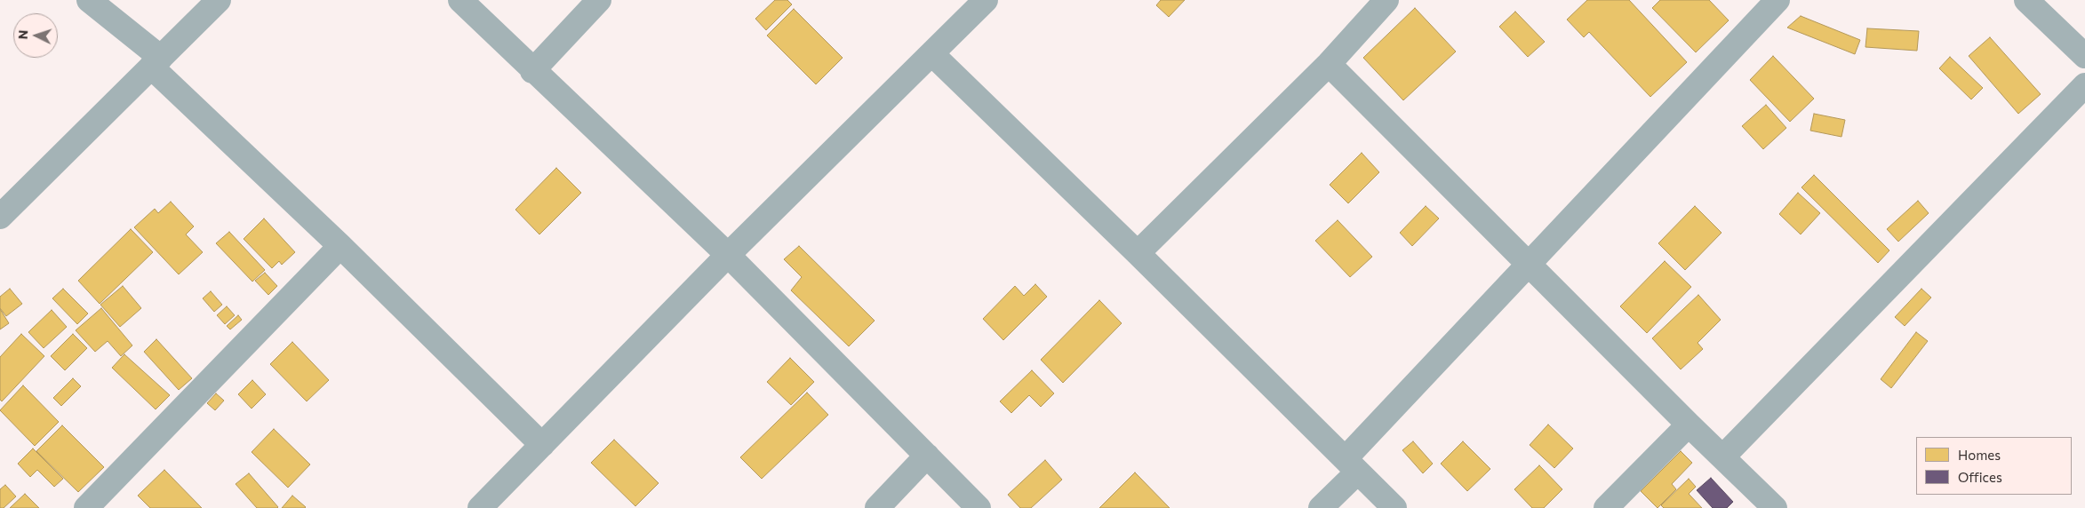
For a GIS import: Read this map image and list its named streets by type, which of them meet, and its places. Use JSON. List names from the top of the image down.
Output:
{
  "legend": ["Homes", "Offices"],
  "north": "left"
}
